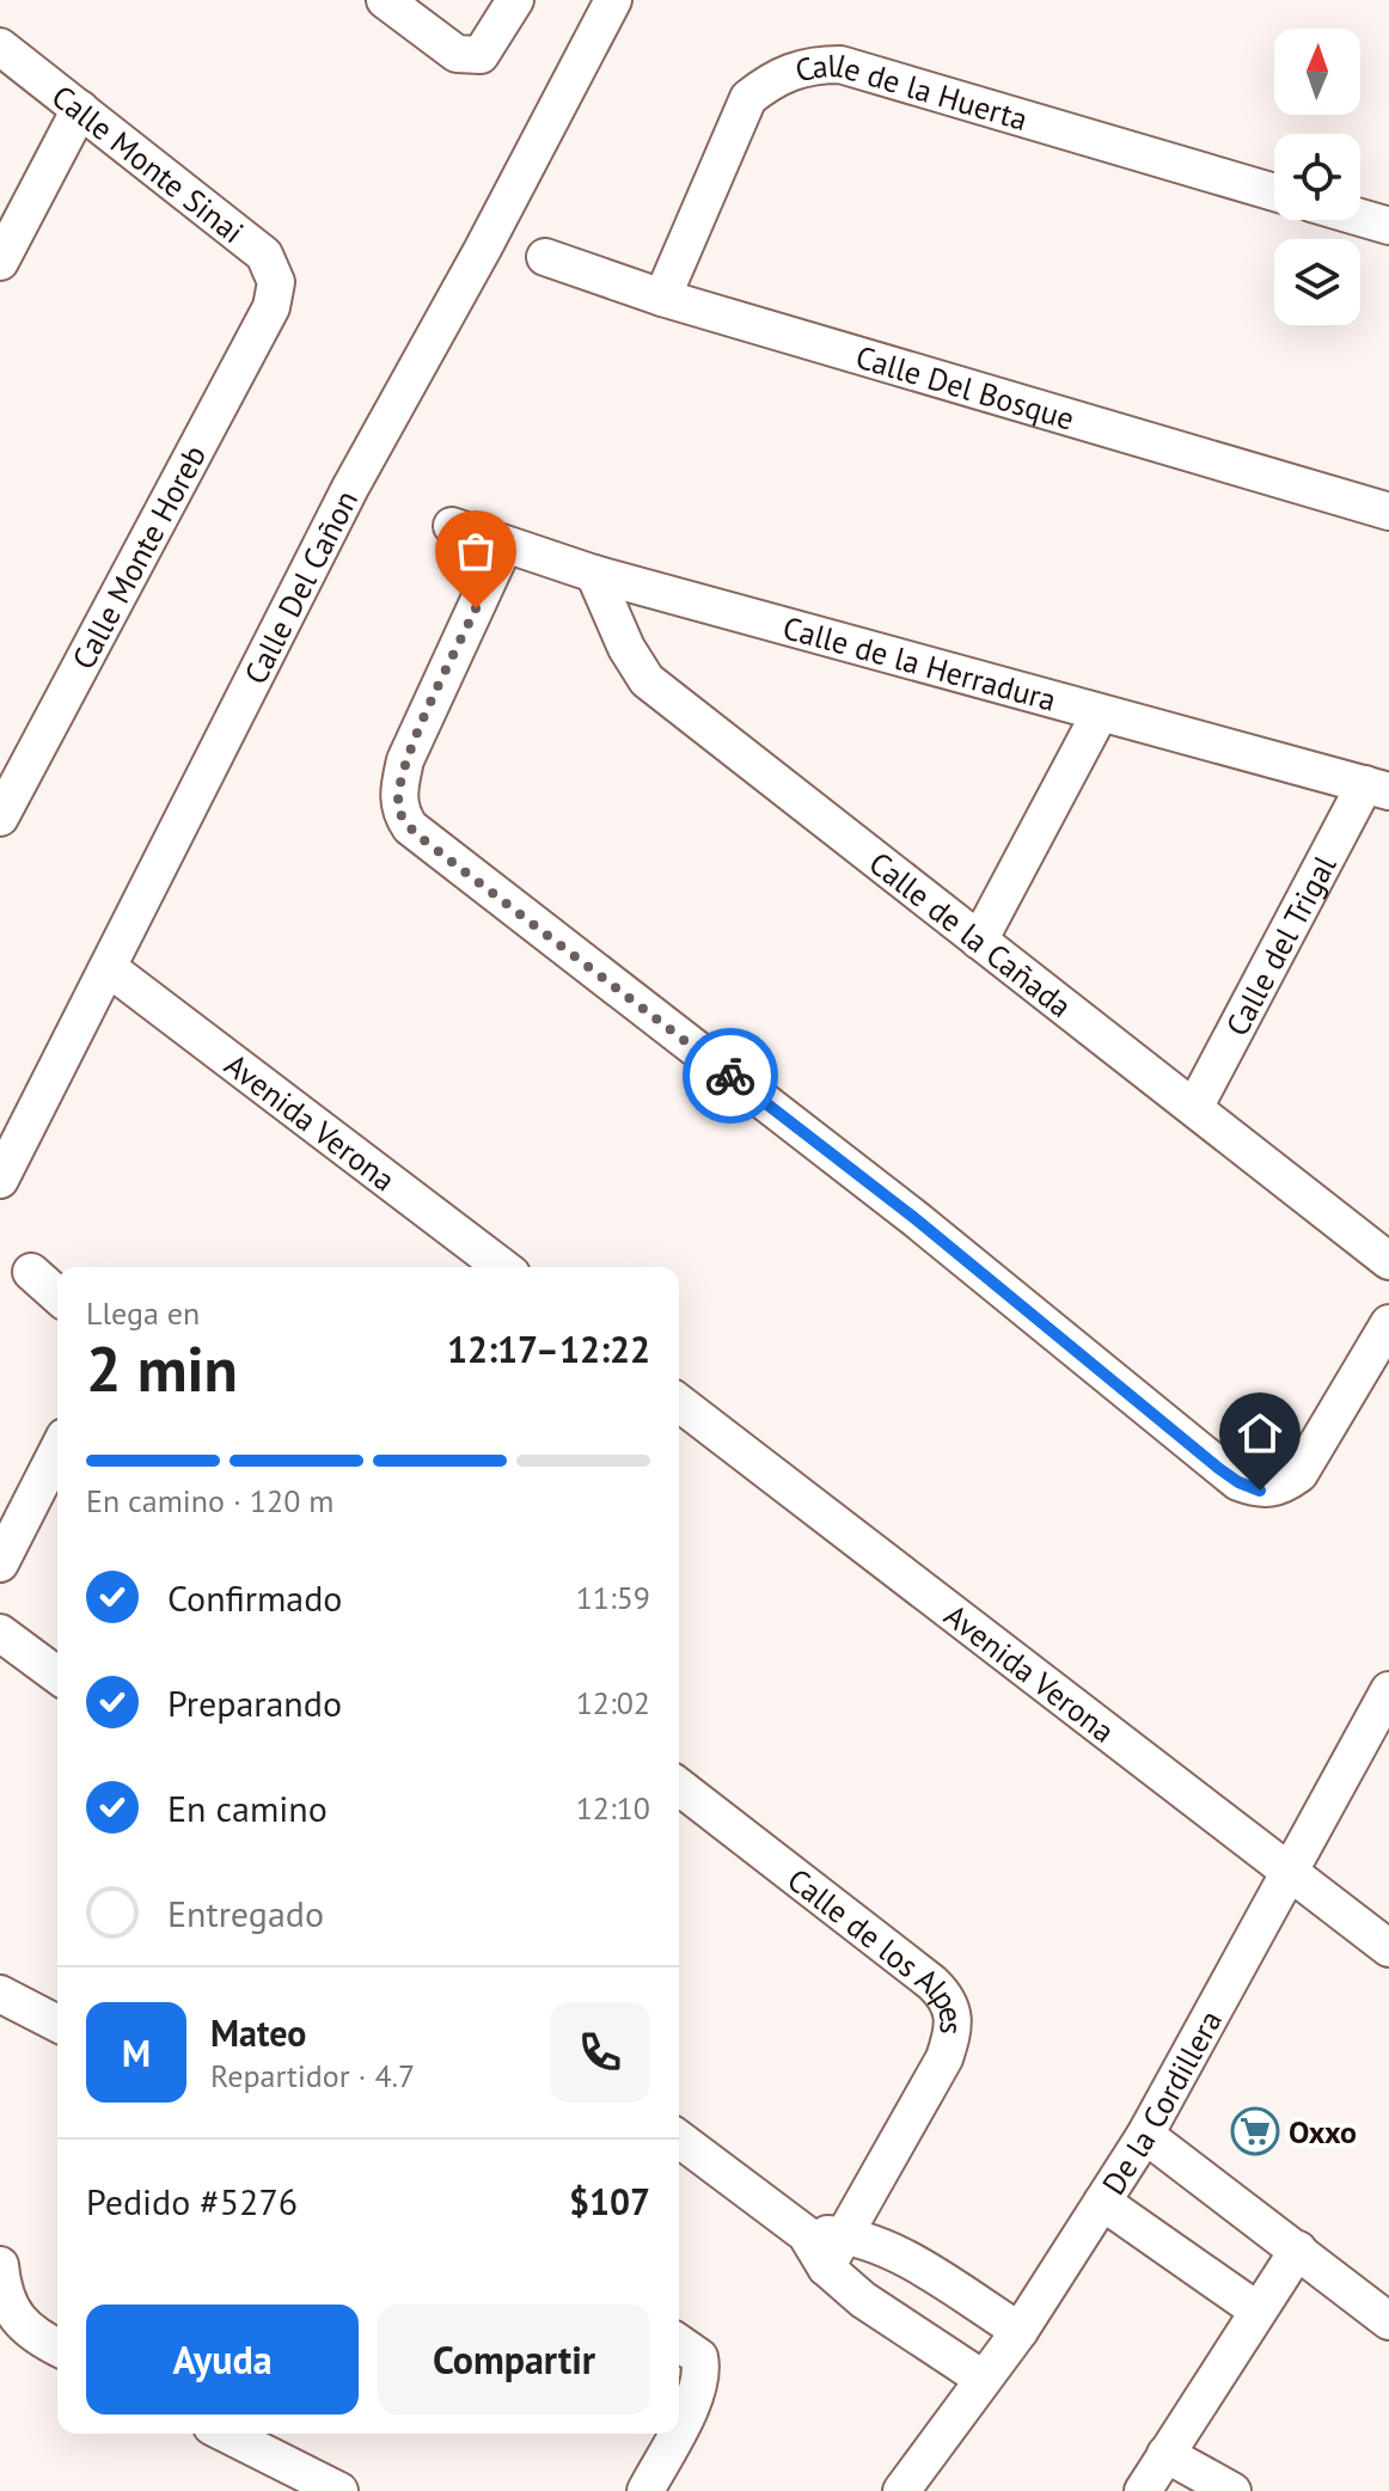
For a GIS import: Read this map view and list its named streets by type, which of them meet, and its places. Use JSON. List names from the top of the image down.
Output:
{
  "streets": {
    "street": [
      "Calle de la Huerta",
      "Calle Monte Sinai",
      "Calle Del Bosque",
      "Calle Monte Horeb",
      "Calle Del Cañon",
      "Calle de la Herradura",
      "Calle de la Cañada",
      "Calle del Trigal",
      "Avenida Verona",
      "Calle de los Alpes",
      "De la Cordillera"
    ]
  },
  "crossings": [
    ["Calle de la Huerta", "Calle Del Bosque"],
    ["Calle Monte Sinai", "Calle Monte Horeb"],
    ["Calle Del Cañon", "Avenida Verona"],
    ["Calle de la Herradura", "Calle de la Cañada"],
    ["Calle de la Herradura", "Calle del Trigal"],
    ["Calle de la Cañada", "Calle del Trigal"],
    ["Avenida Verona", "De la Cordillera"]
  ],
  "places": {
    "supermarket": ["Oxxo"]
  },
  "north": "top",
  "page": {
    "heading": ["2 min", "Llega en", "12:17–12:22"],
    "panel": [
      "Mateo",
      "Repartidor · 4.7",
      "Pedido #5276",
      "$107"
    ],
    "bar": "En camino · 120 m",
    "list": [
      ["Confirmado", "11:59"],
      ["Preparando", "12:02"],
      ["En camino", "12:10"],
      "Entregado"
    ],
    "round": "M",
    "buttons": ["Ayuda", "Compartir"]
  }
}
